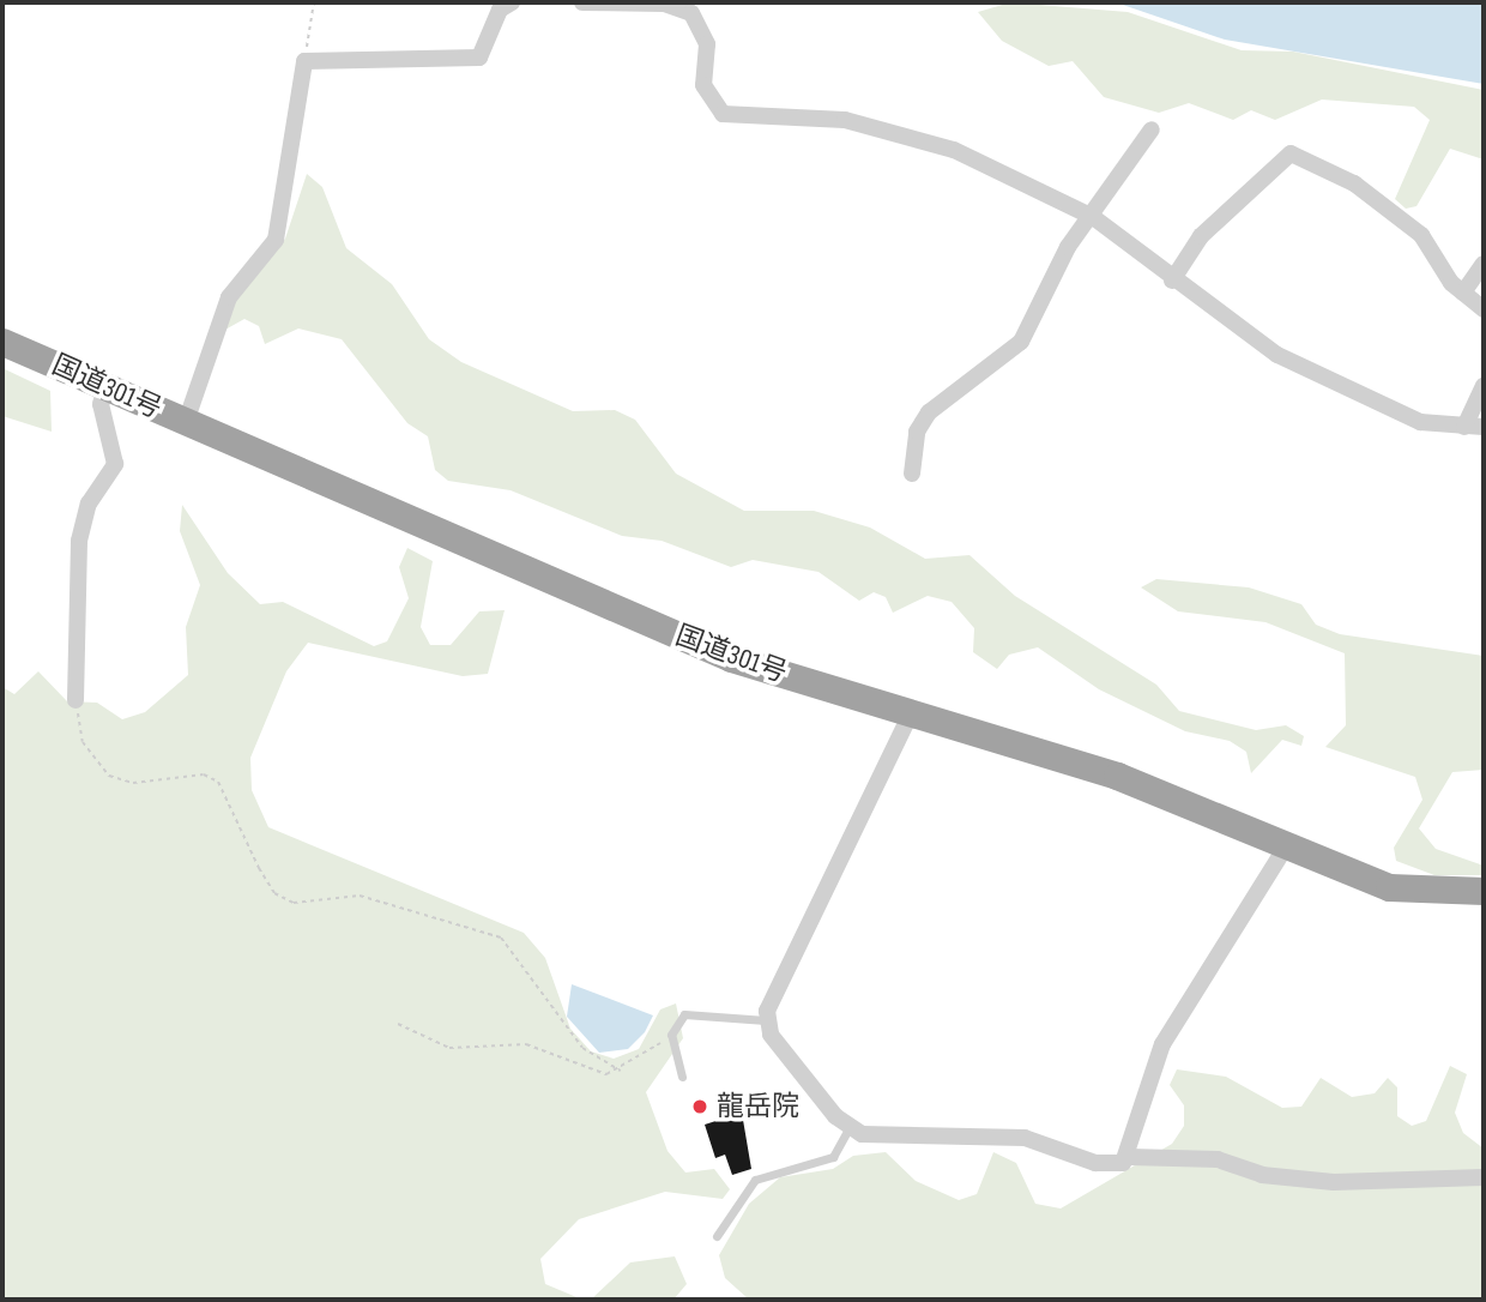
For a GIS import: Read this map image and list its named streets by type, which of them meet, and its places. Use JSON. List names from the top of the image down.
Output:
{
  "streets": {
    "highway": ["国道301号"]
  },
  "places": ["龍岳院"]
}
